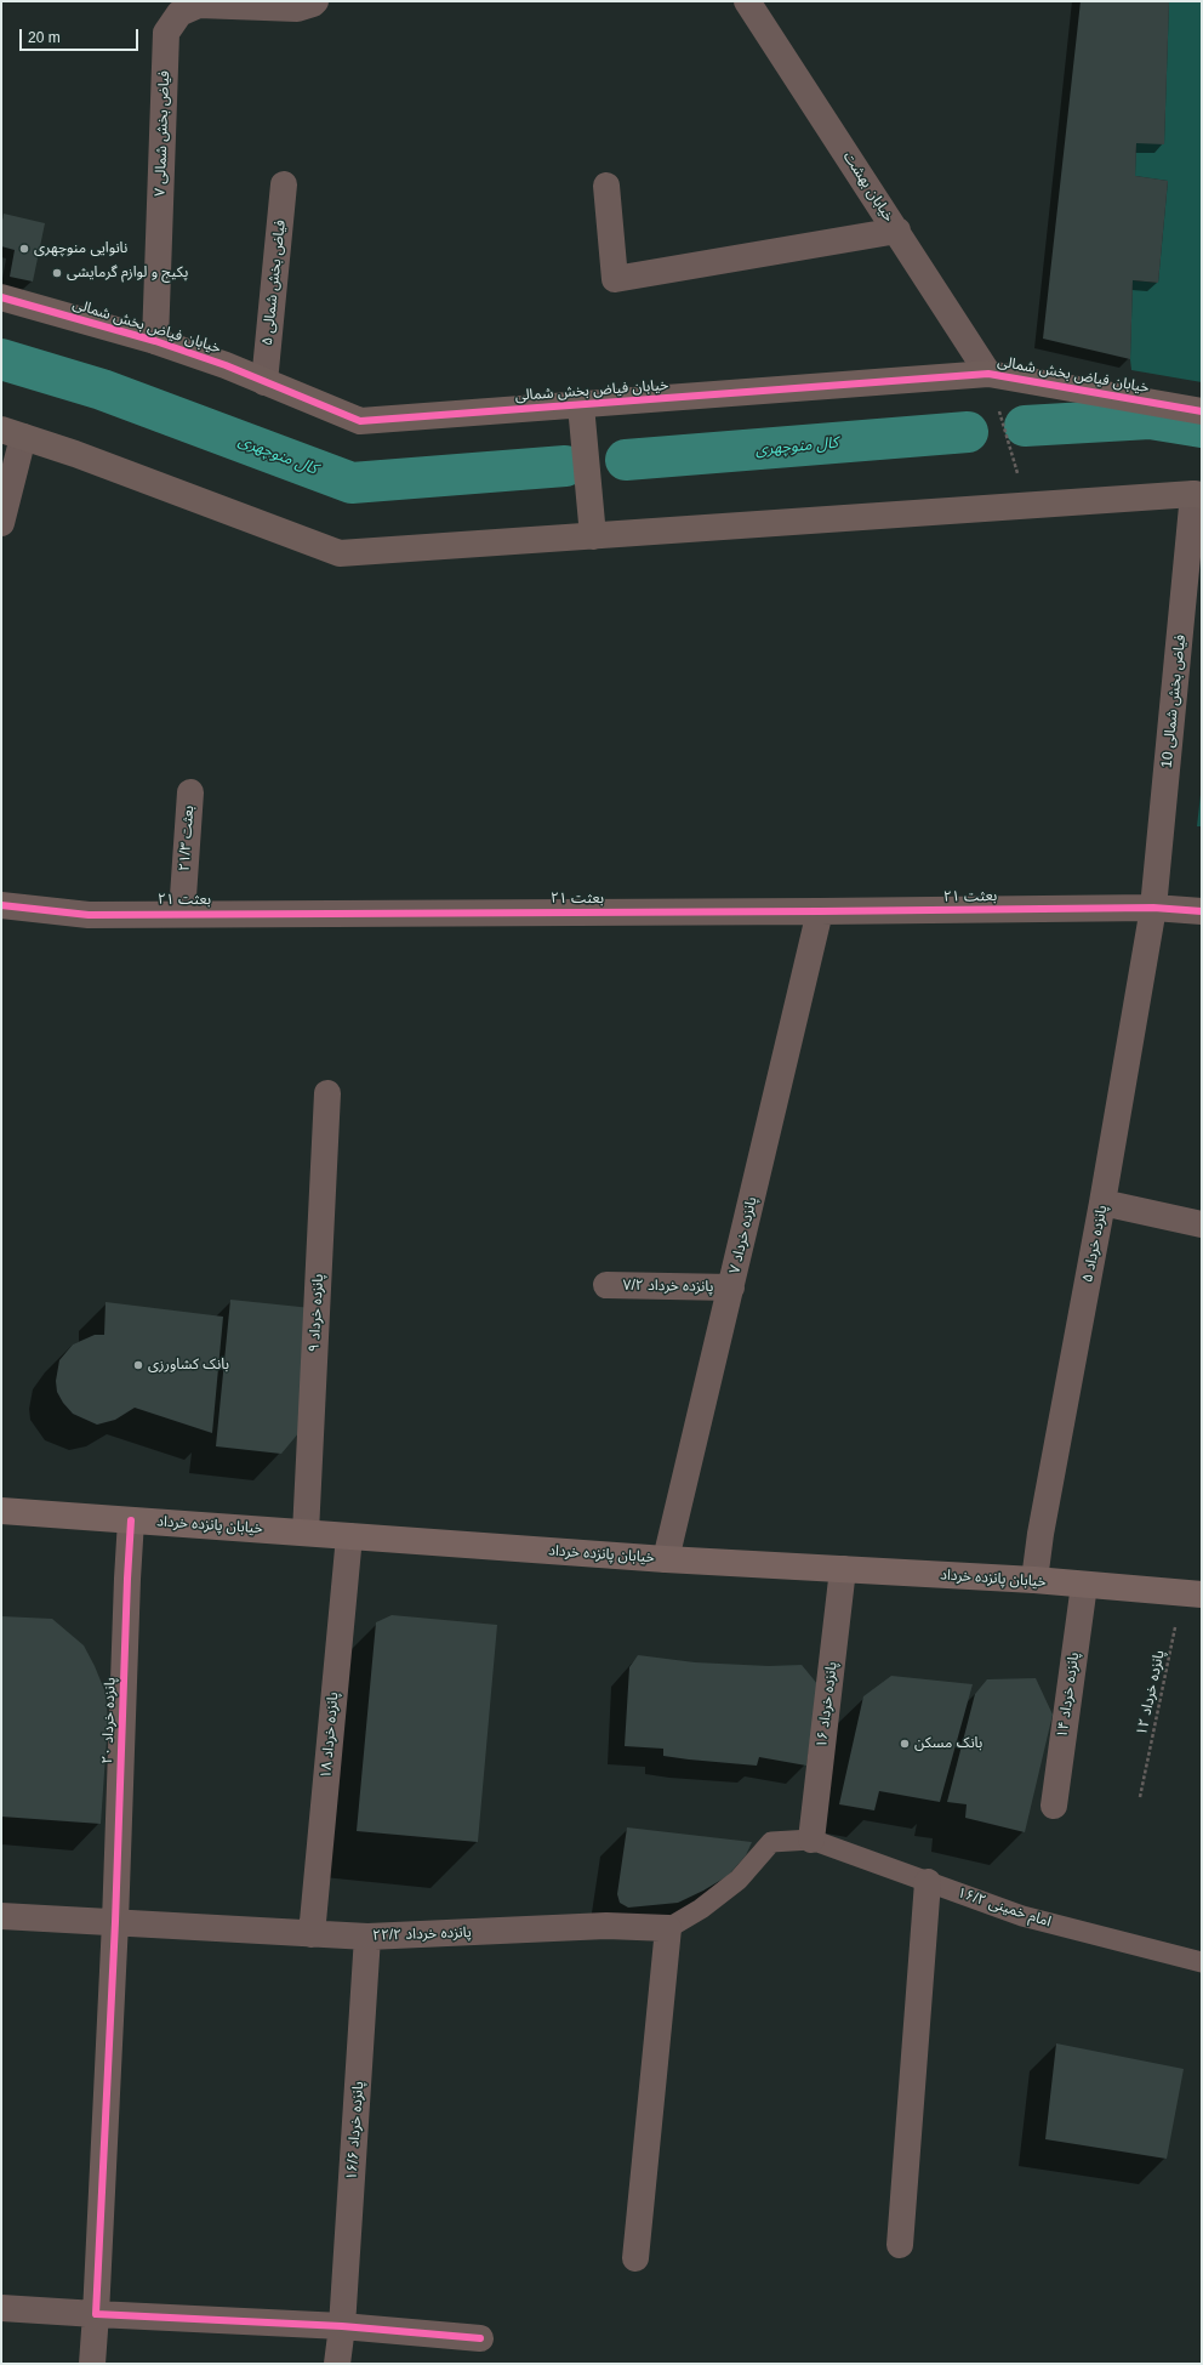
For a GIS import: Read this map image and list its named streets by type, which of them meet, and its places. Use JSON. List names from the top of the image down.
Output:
{
  "streets": {
    "main road": ["خیابان پانزده خرداد"],
    "street": [
      "فیاض بخش شمالی ۷",
      "خیابان بهشت",
      "فیاض بخش شمالی ۵",
      "خیابان فیاض بخش شمالی",
      "فیاض بخش شمالی 10",
      "بعثت ۲۱/۳",
      "بعثت ۲۱",
      "پانزده خرداد ۷",
      "پانزده خرداد ۵",
      "پانزده خرداد ۷/۲",
      "پانزده خرداد ۹",
      "پانزده خرداد ۱۴",
      "پانزده خرداد ۱۶",
      "پانزده خرداد ۲۰",
      "پانزده خرداد ۱۸",
      "پانزده خرداد ۲۲/۲",
      "پانزده خرداد ۱۶/۶"
    ],
    "lane": ["امام خمینی ۱۶/۲"],
    "path": ["پانزده خرداد ۱۲"]
  },
  "crossings": [
    ["فیاض بخش شمالی ۷", "خیابان فیاض بخش شمالی"],
    ["خیابان بهشت", "خیابان فیاض بخش شمالی"],
    ["فیاض بخش شمالی ۵", "خیابان فیاض بخش شمالی"],
    ["فیاض بخش شمالی 10", "بعثت ۲۱"],
    ["فیاض بخش شمالی 10", "پانزده خرداد ۵"],
    ["بعثت ۲۱/۳", "بعثت ۲۱"],
    ["بعثت ۲۱", "پانزده خرداد ۷"],
    ["بعثت ۲۱", "پانزده خرداد ۵"],
    ["پانزده خرداد ۷", "پانزده خرداد ۷/۲"],
    ["پانزده خرداد ۷", "خیابان پانزده خرداد"],
    ["پانزده خرداد ۵", "خیابان پانزده خرداد"],
    ["پانزده خرداد ۹", "خیابان پانزده خرداد"],
    ["خیابان پانزده خرداد", "پانزده خرداد ۱۲"],
    ["خیابان پانزده خرداد", "پانزده خرداد ۱۴"],
    ["خیابان پانزده خرداد", "پانزده خرداد ۱۶"],
    ["خیابان پانزده خرداد", "پانزده خرداد ۲۰"],
    ["خیابان پانزده خرداد", "پانزده خرداد ۱۸"],
    ["پانزده خرداد ۱۶", "امام خمینی ۱۶/۲"],
    ["پانزده خرداد ۲۰", "پانزده خرداد ۲۲/۲"],
    ["پانزده خرداد ۱۸", "پانزده خرداد ۲۲/۲"],
    ["پانزده خرداد ۲۲/۲", "پانزده خرداد ۱۶/۶"]
  ],
  "water": ["کال منوچهری"],
  "places": [
    "نانوایی منوچهری",
    "پکیج و لوازم گرمایشی",
    "بانک کشاورزی",
    "بانک مسکن"
  ],
  "scale_bar": "20 m"
}
